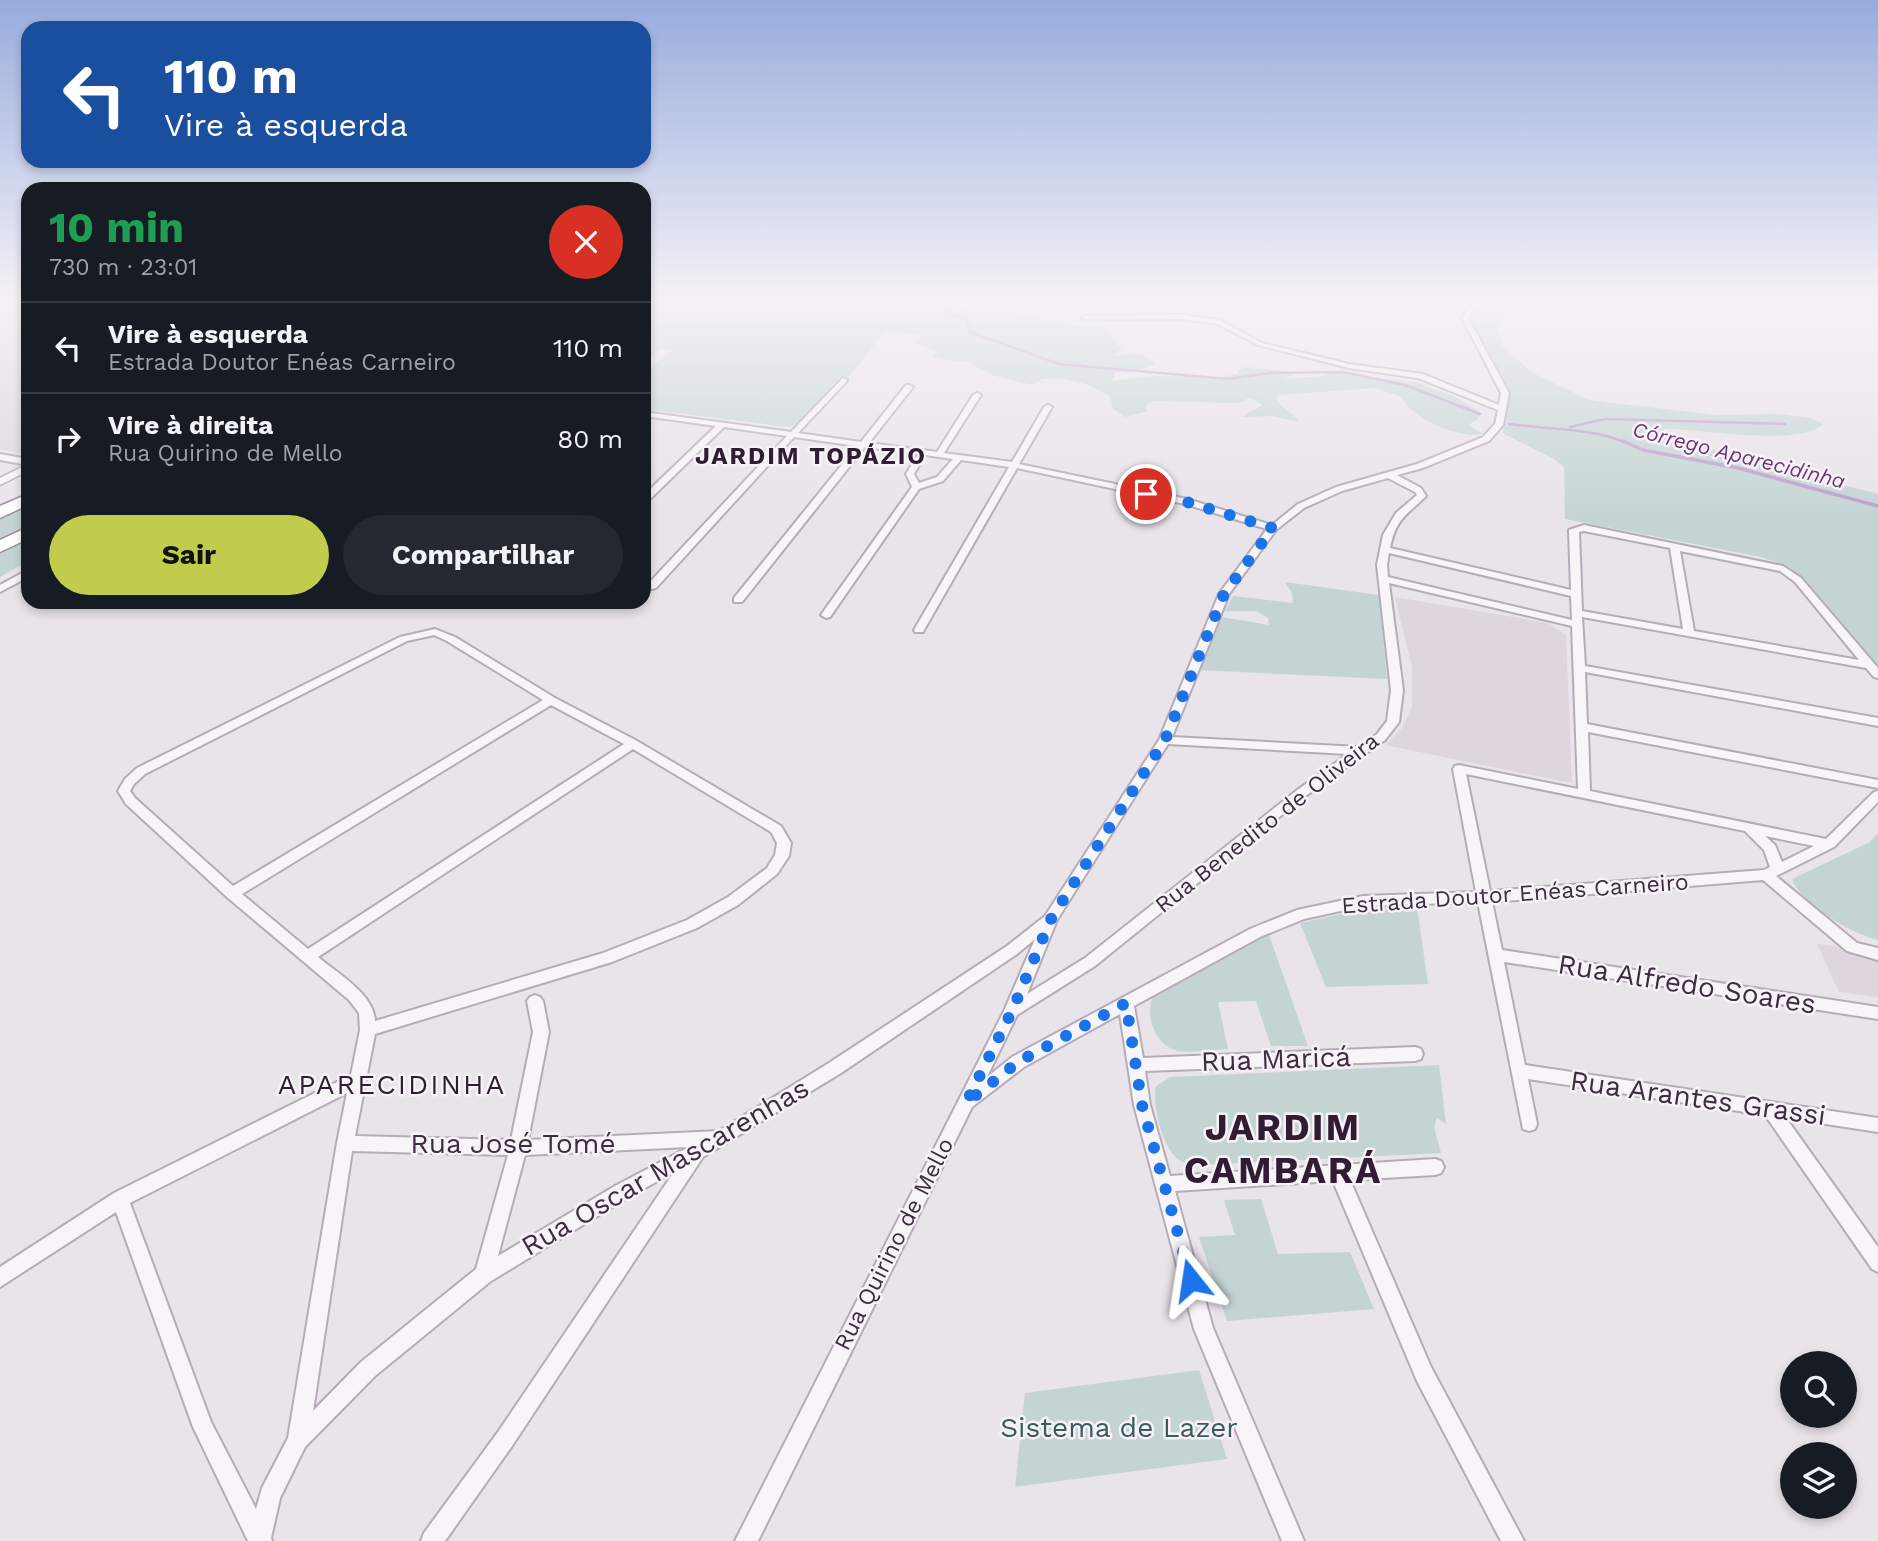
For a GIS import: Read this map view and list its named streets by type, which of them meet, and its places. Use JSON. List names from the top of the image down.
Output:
{
  "streets": {
    "street": [
      "Rua Benedito de Oliveira",
      "Estrada Doutor Enéas Carneiro",
      "Rua Alfredo Soares",
      "Rua Maricá",
      "Rua Arantes Grassi",
      "Rua José Tomé",
      "Rua Oscar Mascarenhas",
      "Rua Quirino de Mello"
    ]
  },
  "crossings": [
    ["Rua Benedito de Oliveira", "Rua Quirino de Mello"],
    ["Estrada Doutor Enéas Carneiro", "Rua Quirino de Mello"],
    ["Rua José Tomé", "Rua Oscar Mascarenhas"],
    ["Rua Oscar Mascarenhas", "Rua Quirino de Mello"]
  ],
  "districts": ["JARDIM TOPÁZIO", "APARECIDINHA", "JARDIM CAMBARÁ"],
  "water": ["Córrego Aparecidinha"],
  "parks": ["Sistema de Lazer"],
  "page": {
    "turn": ["110 m", "Vire à esquerda"],
    "heading": ["10 min", "730 m · 23:01"],
    "list": [
      {
        "name": "Vire à esquerda",
        "note": "Estrada Doutor Enéas Carneiro",
        "value": "110 m"
      },
      {
        "name": "Vire à direita",
        "note": "Rua Quirino de Mello",
        "value": "80 m"
      }
    ],
    "buttons": ["Sair", "Compartilhar"]
  }
}
